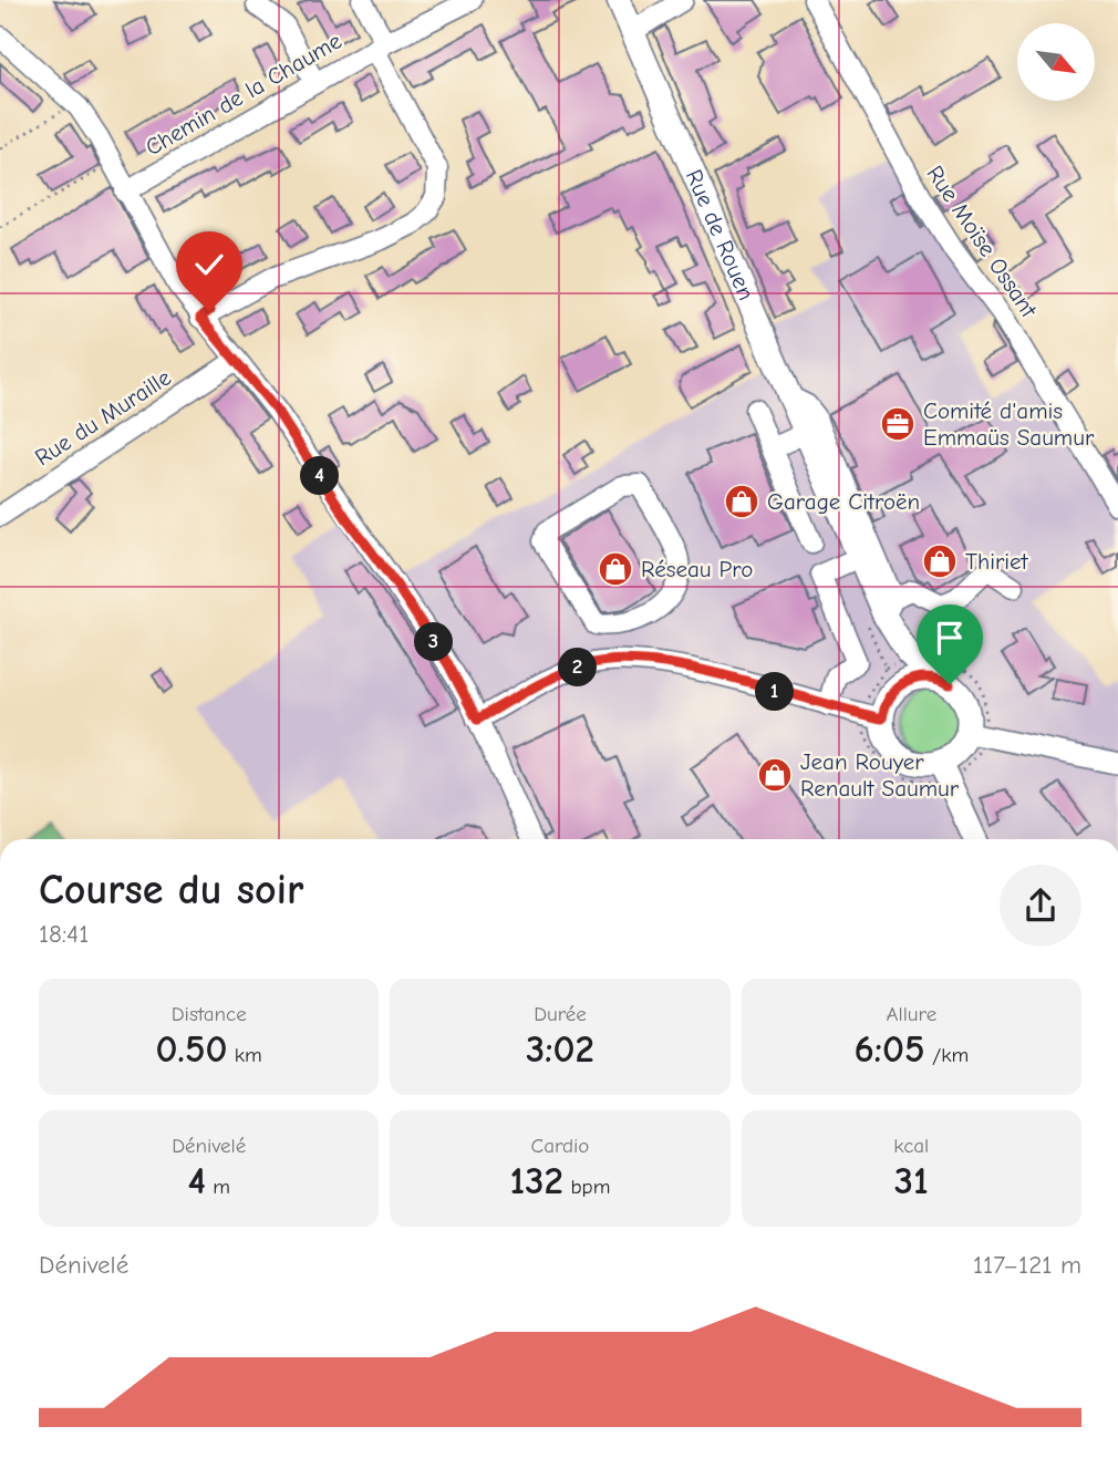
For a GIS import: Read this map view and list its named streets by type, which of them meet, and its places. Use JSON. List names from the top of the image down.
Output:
{
  "streets": {
    "main road": ["Rue de Rouen"],
    "street": ["Chemin de la Chaume", "Rue Moïse Ossant", "Rue du Muraille"]
  },
  "places": {
    "office": ["Comité d'amis Emmaüs Saumur"],
    "shop": [
      "Garage Citroën",
      "Thiriet",
      "Réseau Pro",
      "Jean Rouyer Renault Saumur"
    ]
  },
  "north": "bottom right",
  "page": {
    "pins": [
      "4",
      "3",
      "2",
      "1"
    ],
    "heading": ["Course du soir", "18:41"],
    "stats": [
      ["Distance", "0.50 km"],
      ["Durée", "3:02"],
      ["Allure", "6:05 /km"],
      ["Dénivelé", "4 m"],
      ["Cardio", "132 bpm"],
      ["kcal", "31"]
    ],
    "chart": ["Dénivelé", "117–121 m"]
  }
}
